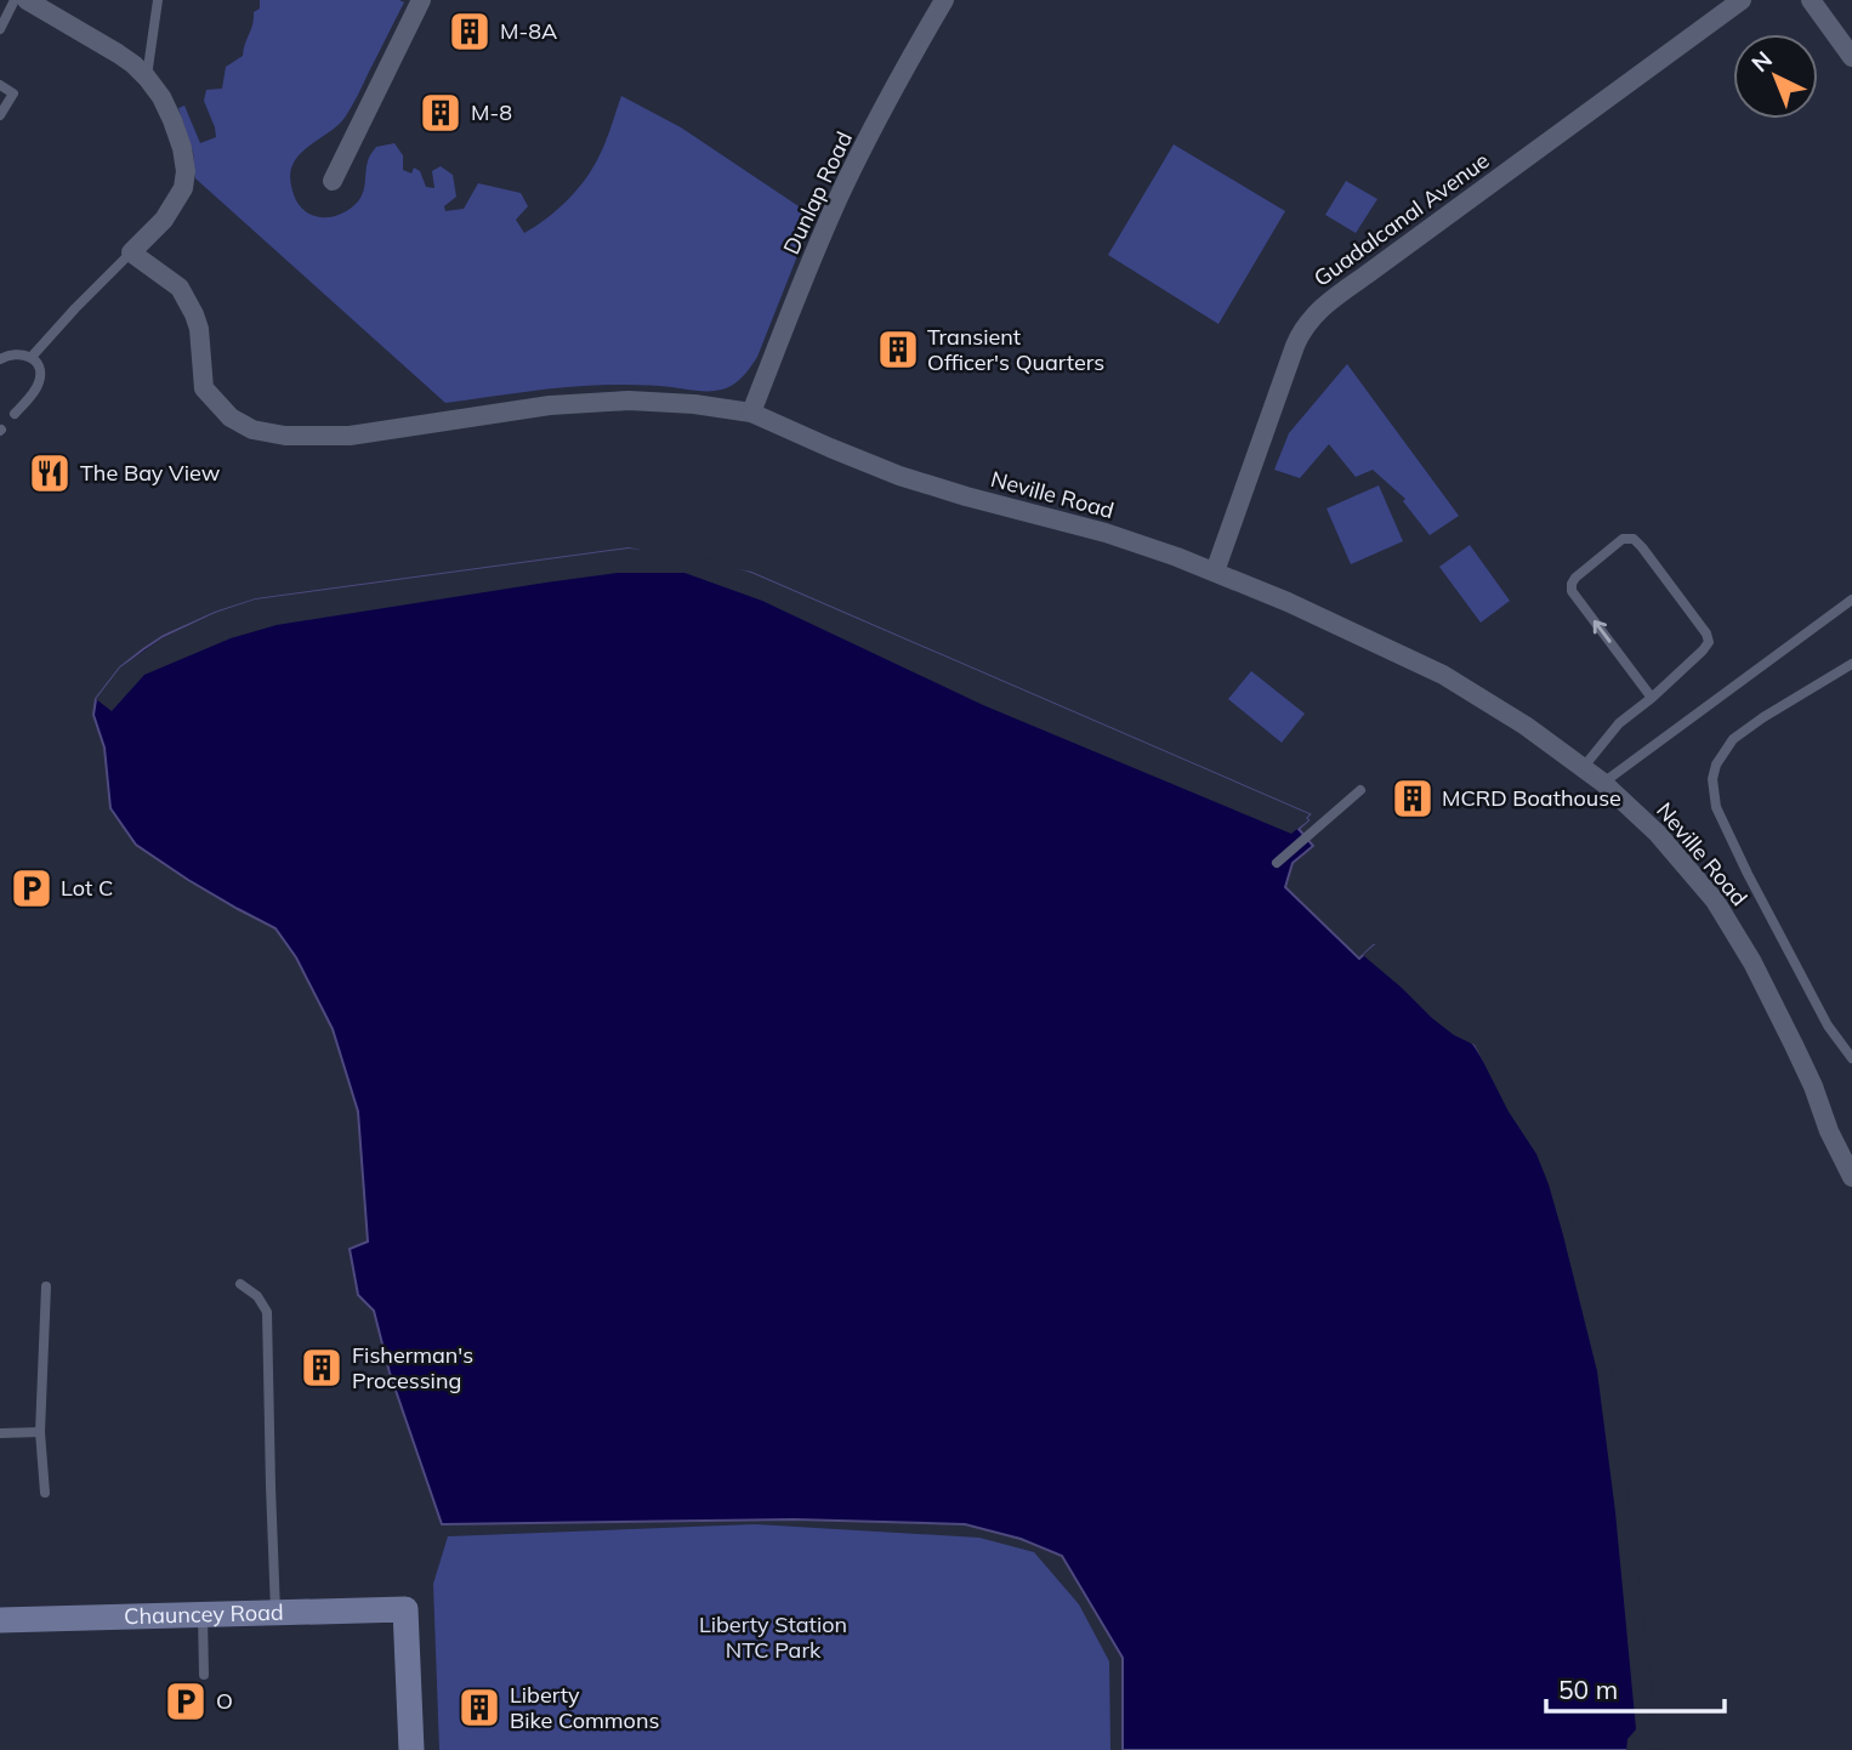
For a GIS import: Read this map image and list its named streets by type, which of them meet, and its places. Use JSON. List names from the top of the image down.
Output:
{
  "streets": {
    "street": [
      "Dunlap Road",
      "Guadalcanal Avenue",
      "Neville Road",
      "Chauncey Road"
    ]
  },
  "crossings": [
    ["Dunlap Road", "Neville Road"],
    ["Guadalcanal Avenue", "Neville Road"]
  ],
  "parks": ["Liberty Station NTC Park"],
  "places": {
    "building": [
      "M-8A",
      "M-8",
      "Transient Officer's Quarters",
      "MCRD Boathouse",
      "Fisherman's Processing",
      "Liberty Bike Commons"
    ],
    "restaurant": ["The Bay View"],
    "parking": ["Lot C", "O"]
  },
  "scale_bar": "50 m",
  "north": "top left"
}
